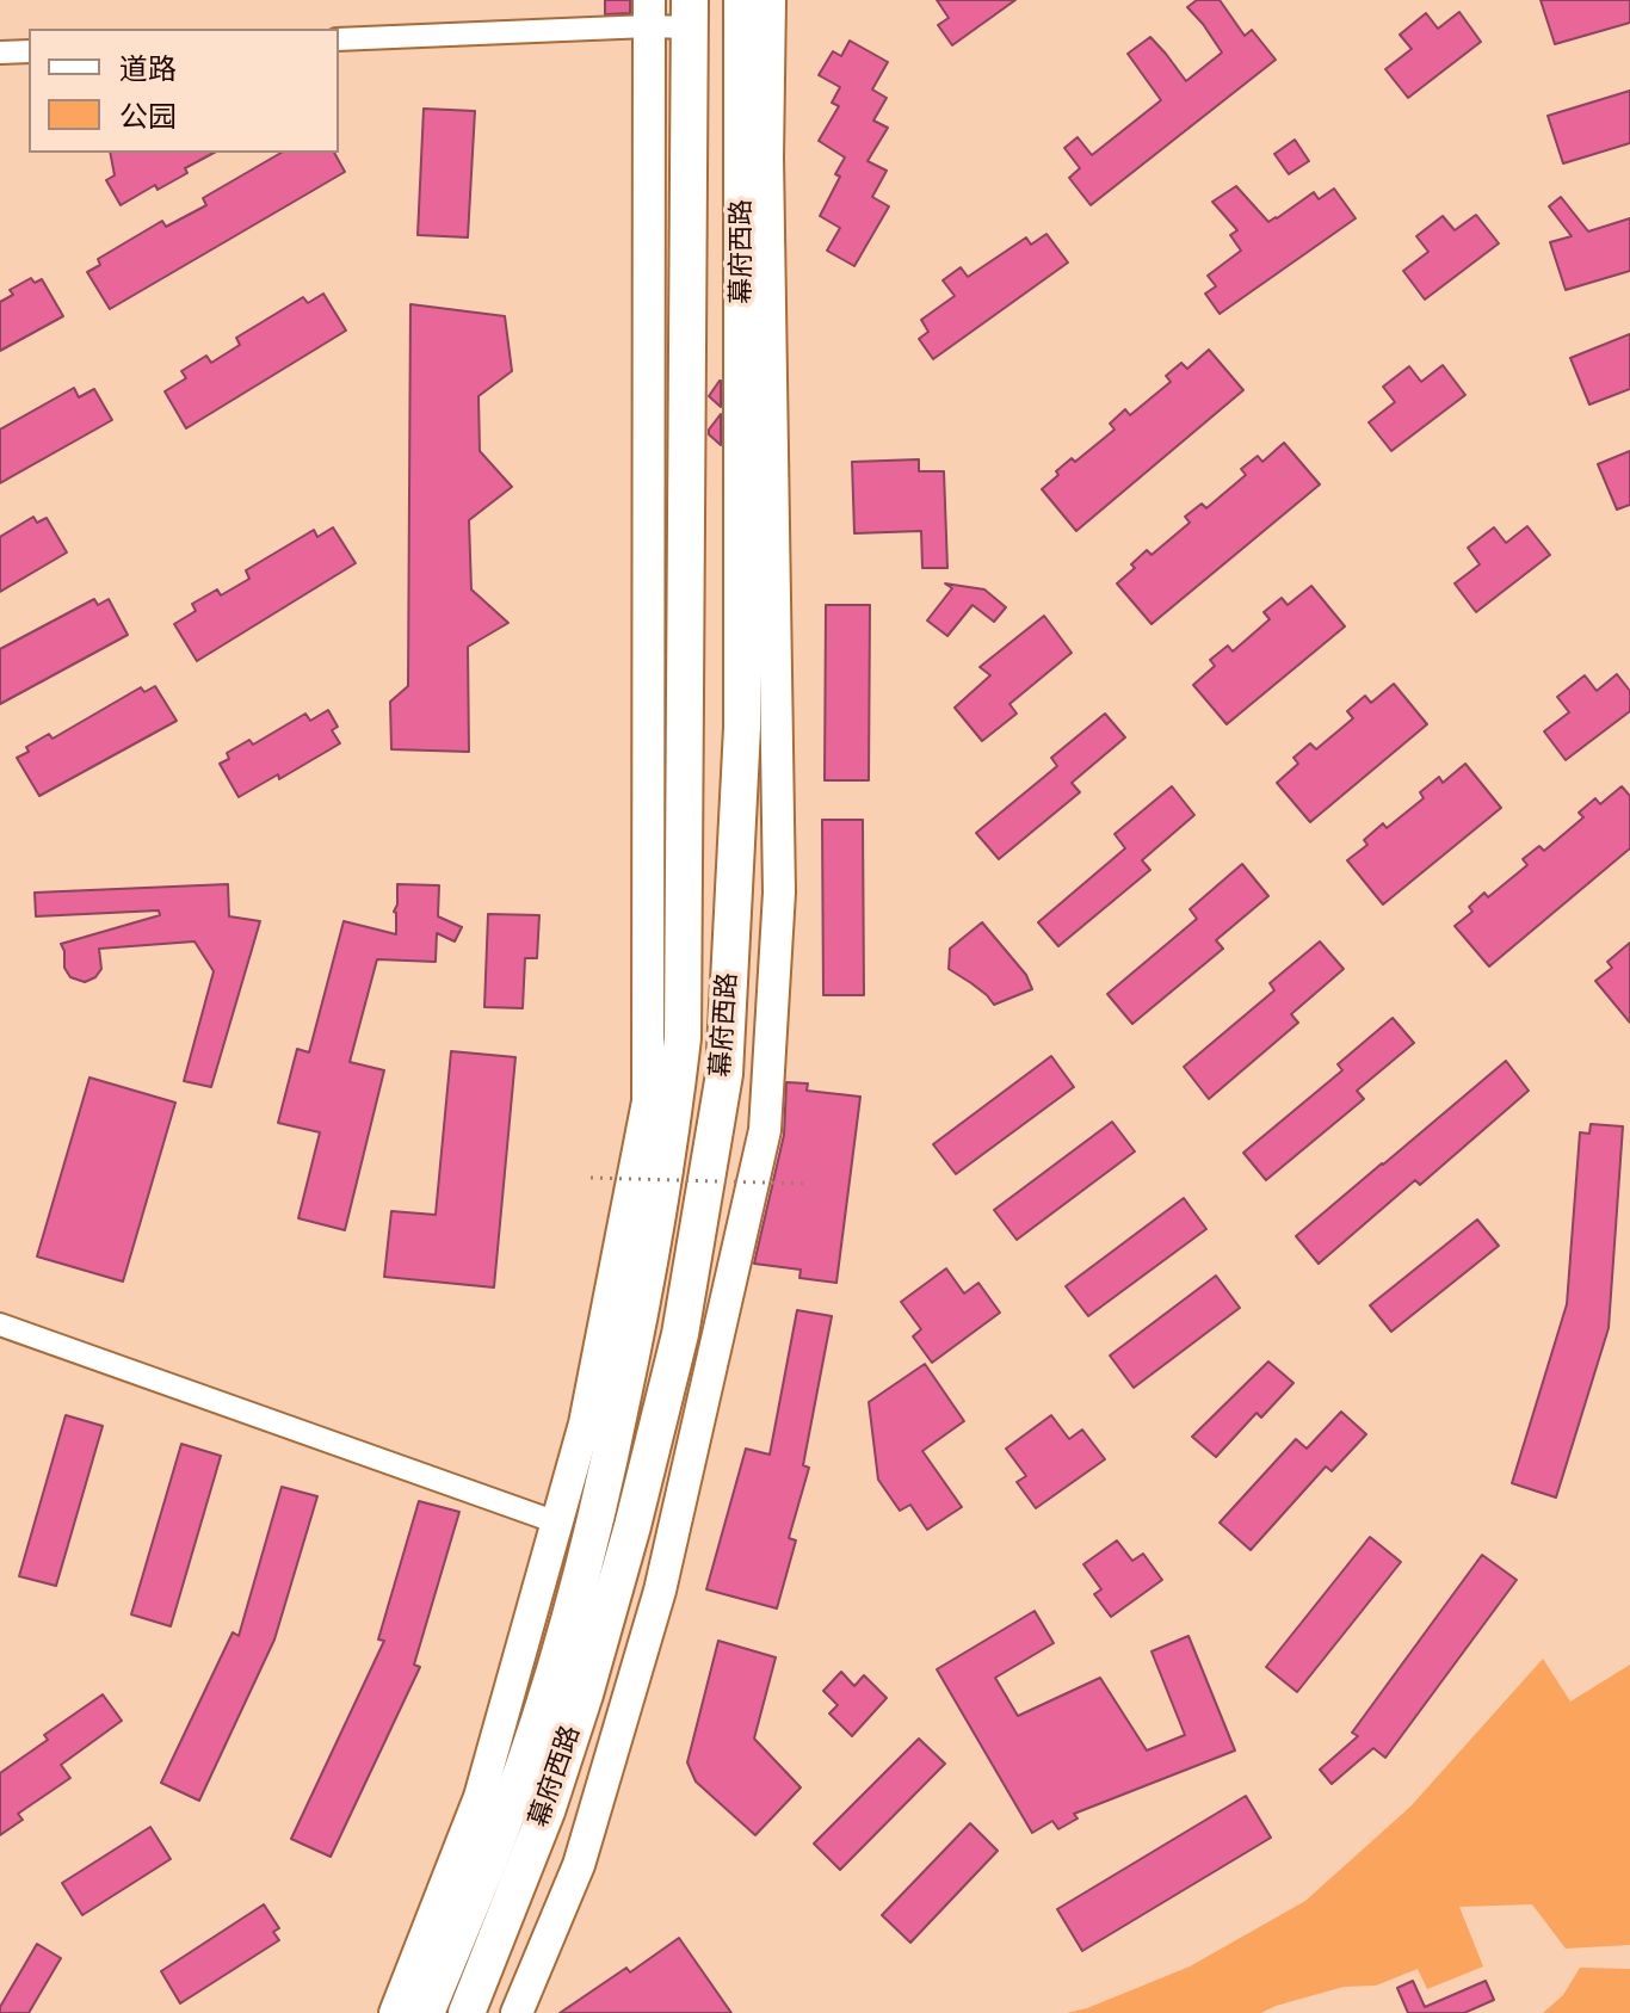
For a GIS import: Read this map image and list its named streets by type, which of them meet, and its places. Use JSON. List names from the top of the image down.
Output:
{
  "streets": {
    "highway": ["幕府西路"]
  },
  "legend": ["道路", "公园"]
}
